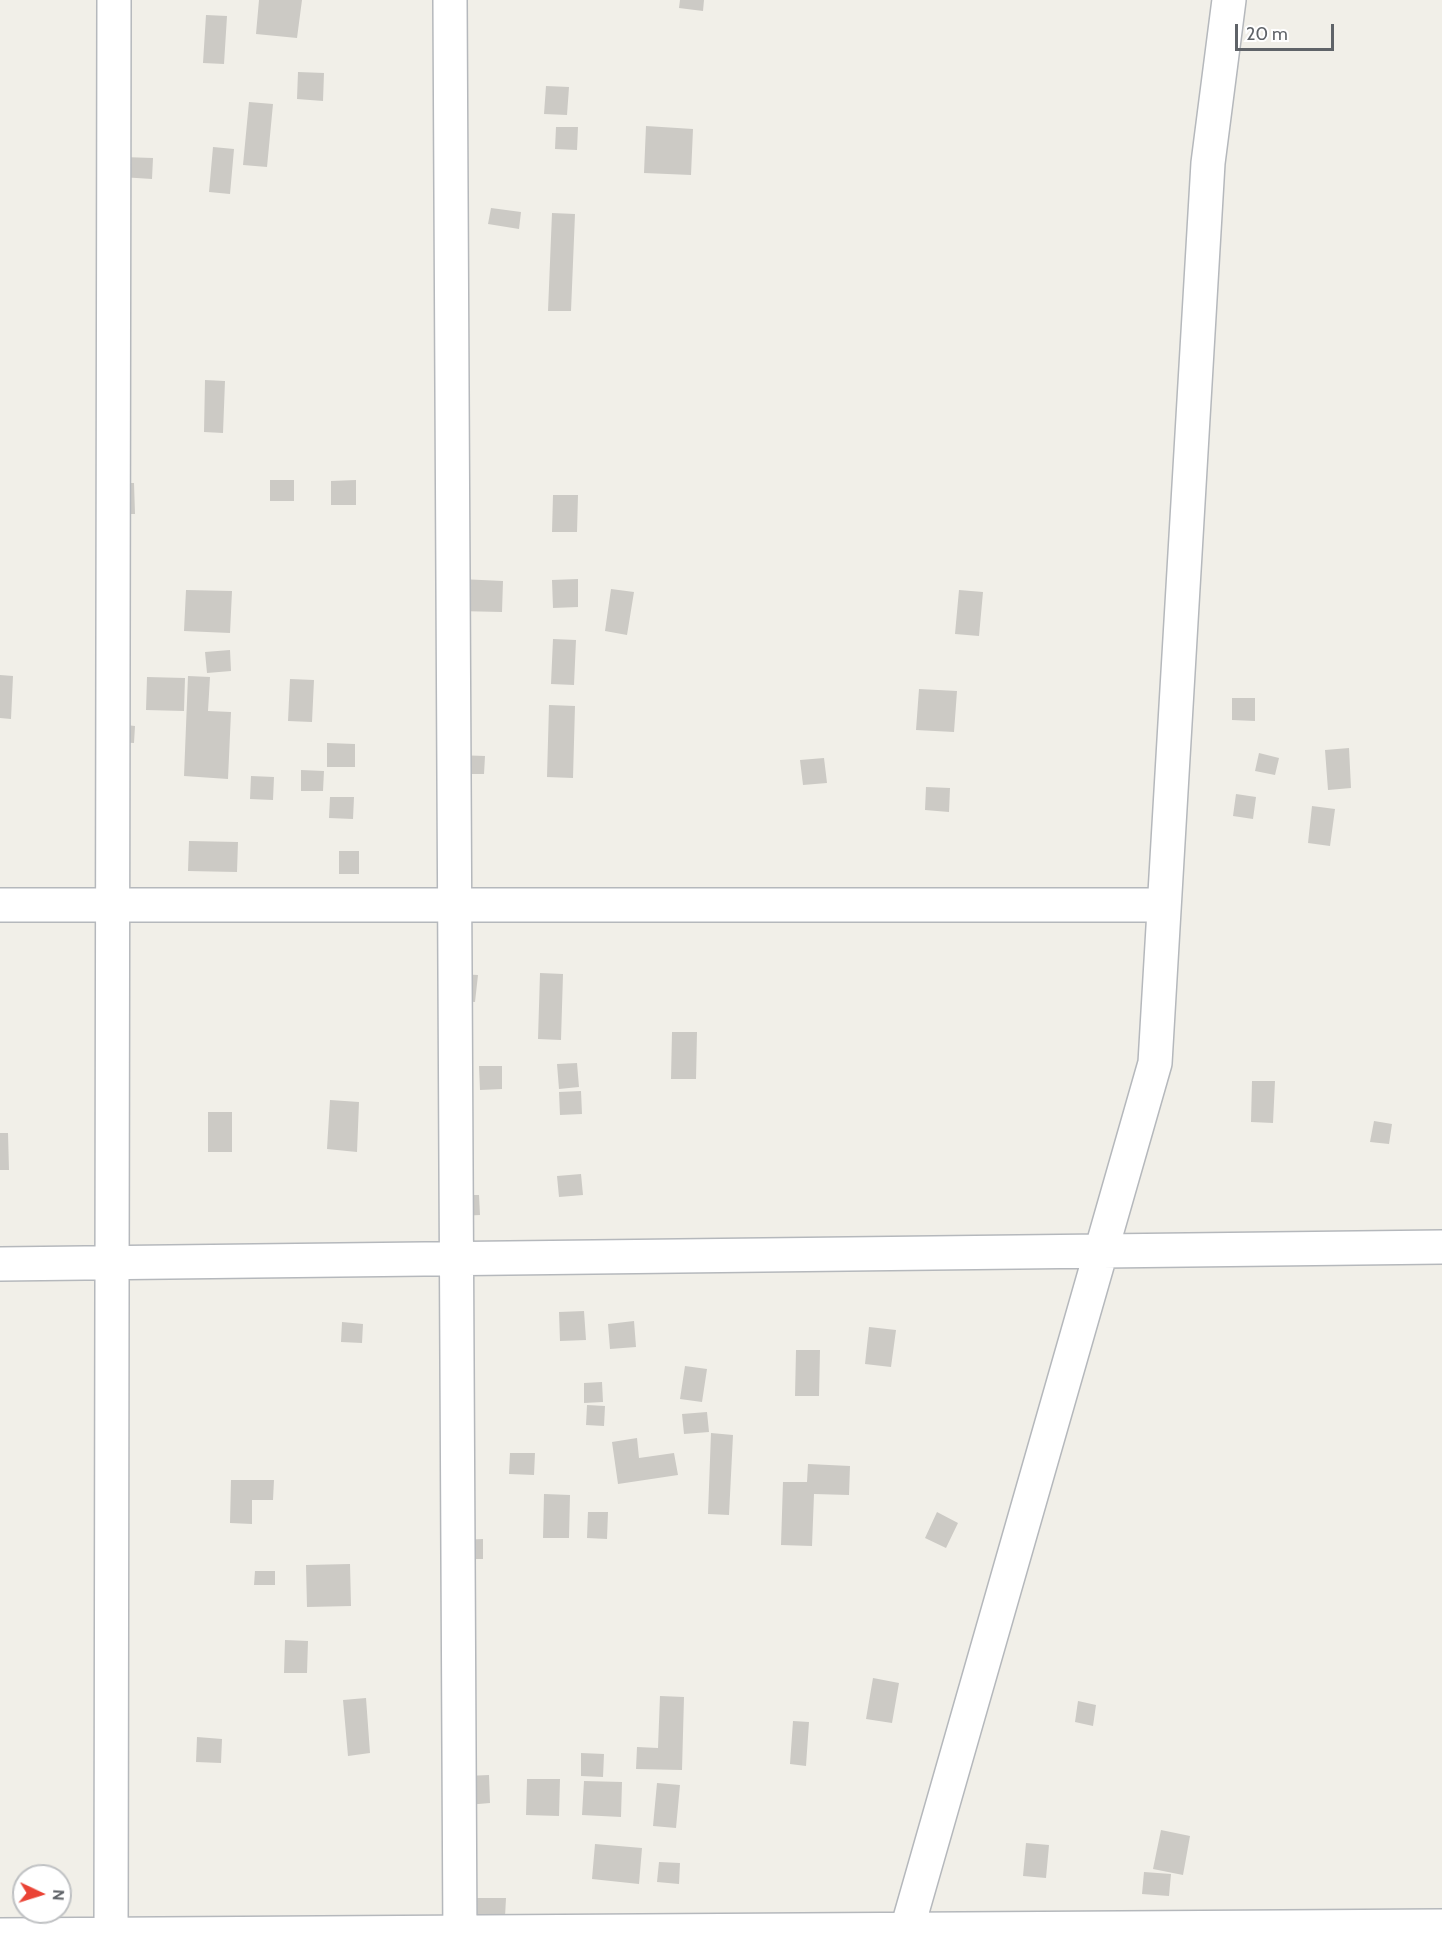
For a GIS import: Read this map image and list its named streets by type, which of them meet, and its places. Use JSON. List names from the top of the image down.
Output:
{
  "scale_bar": "20 m",
  "north": "right"
}
